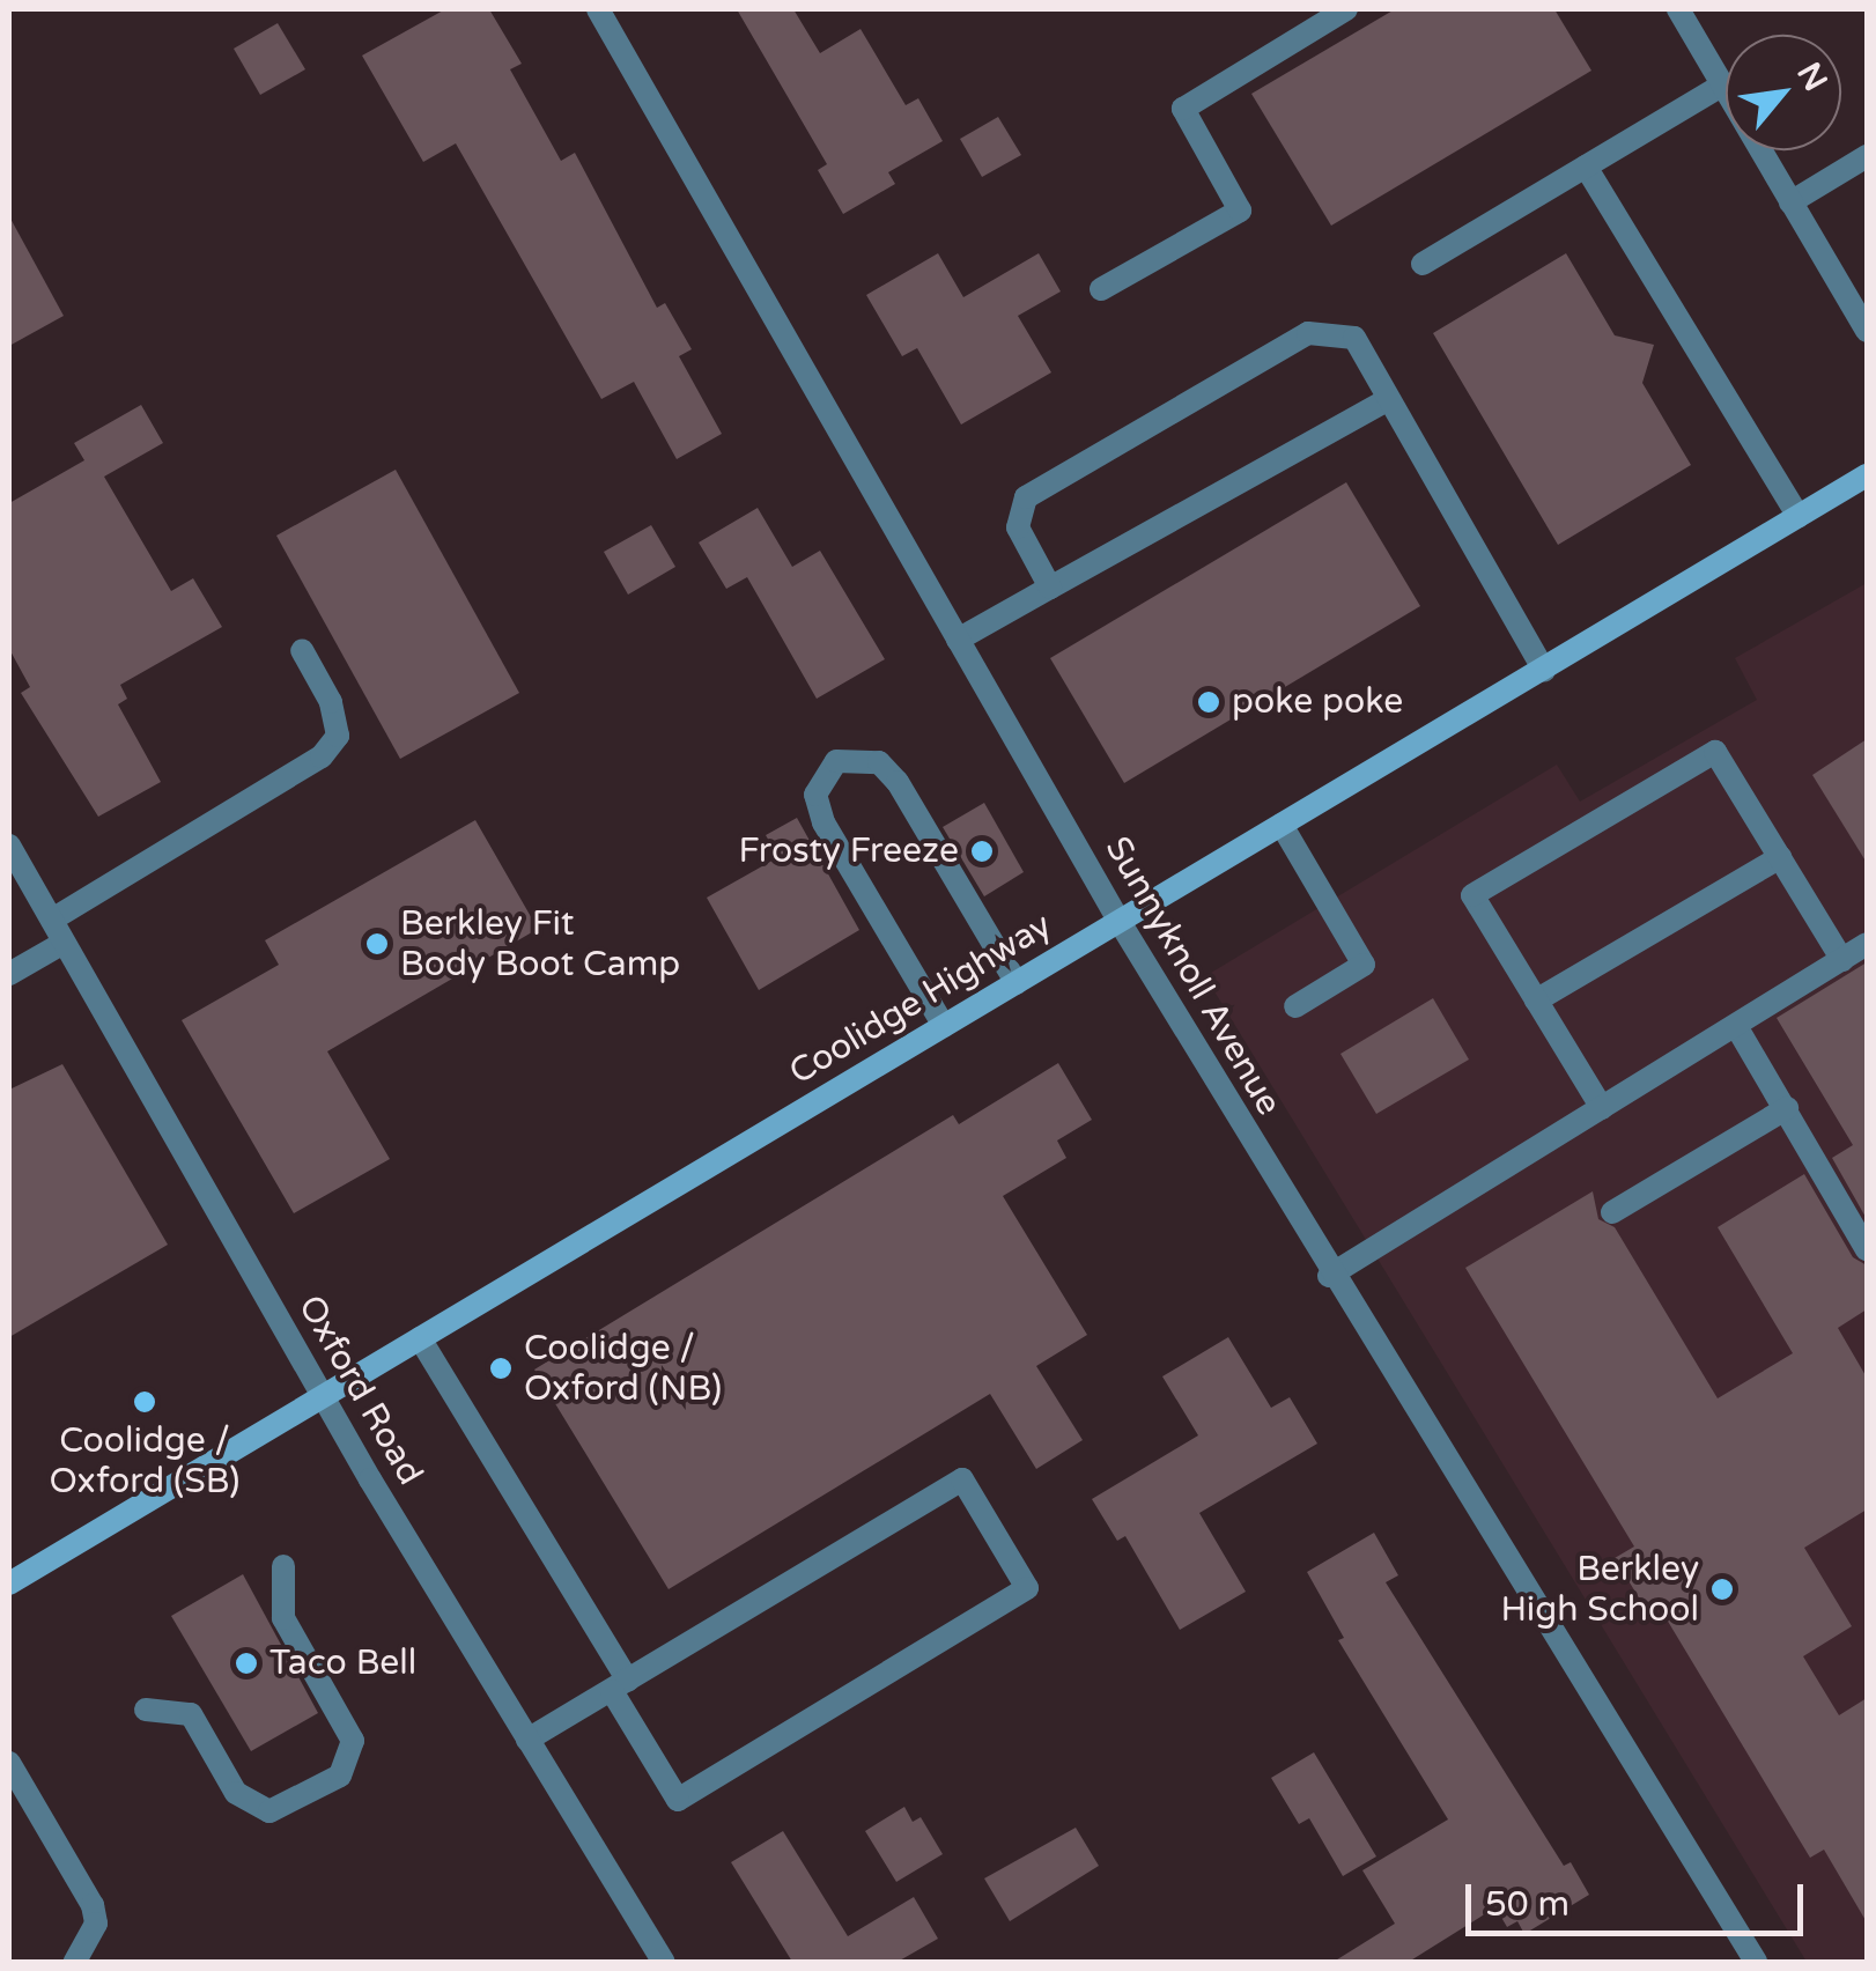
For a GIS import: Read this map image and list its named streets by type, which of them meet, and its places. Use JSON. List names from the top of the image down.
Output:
{
  "streets": {
    "main road": ["Coolidge Highway"],
    "street": ["Sunnyknoll Avenue", "Oxford Road"]
  },
  "crossings": [
    ["Sunnyknoll Avenue", "Coolidge Highway"],
    ["Coolidge Highway", "Oxford Road"]
  ],
  "places": [
    "poke poke",
    "Frosty Freeze",
    "Berkley Fit Body Boot Camp",
    "Coolidge / Oxford (NB)",
    "Coolidge / Oxford (SB)",
    "Berkley High School",
    "Taco Bell"
  ],
  "scale_bar": "50 m",
  "north": "top right"
}
